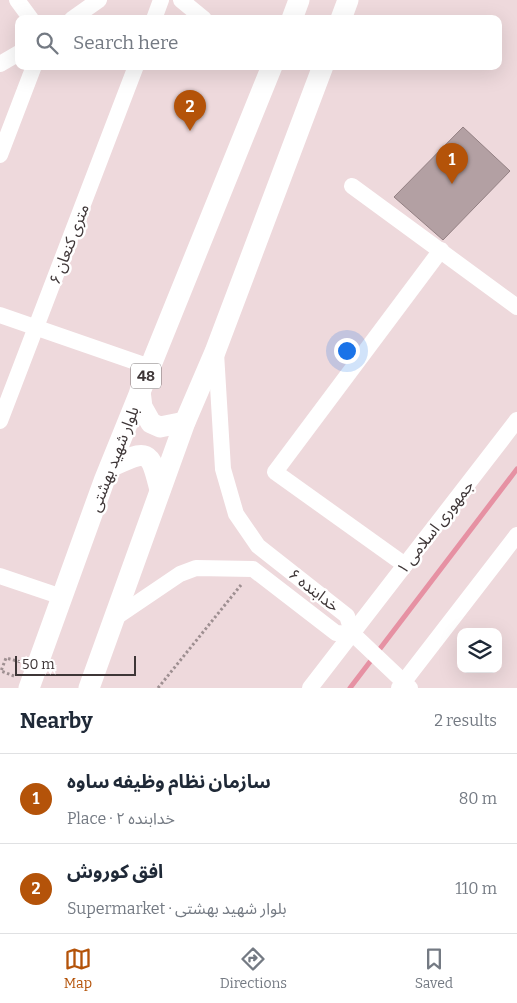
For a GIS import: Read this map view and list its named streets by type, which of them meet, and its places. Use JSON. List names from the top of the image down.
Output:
{
  "streets": {
    "main road": ["48", "بلوار شهید بهشتی"],
    "street": ["۶ متری کنعان", "جمهوری اسلامی ۱", "خدابنده ۶"]
  },
  "crossings": [
    ["جمهوری اسلامی ۱", "خدابنده ۶"]
  ],
  "scale_bar": "50 m",
  "page": {
    "search": "Search here",
    "pins": ["2", "1"],
    "scale": "50 m",
    "heading": ["Nearby", "2 results"],
    "list": [
      {
        "mark": "1",
        "name": "سازمان نظام وظیفه ساوه",
        "note": "Place · خدابنده ۲",
        "value": "80 m"
      },
      {
        "mark": "2",
        "name": "افق کوروش",
        "note": "Supermarket · بلوار شهید بهشتی",
        "value": "110 m"
      }
    ],
    "nav": ["Map", "Directions", "Saved"]
  }
}
